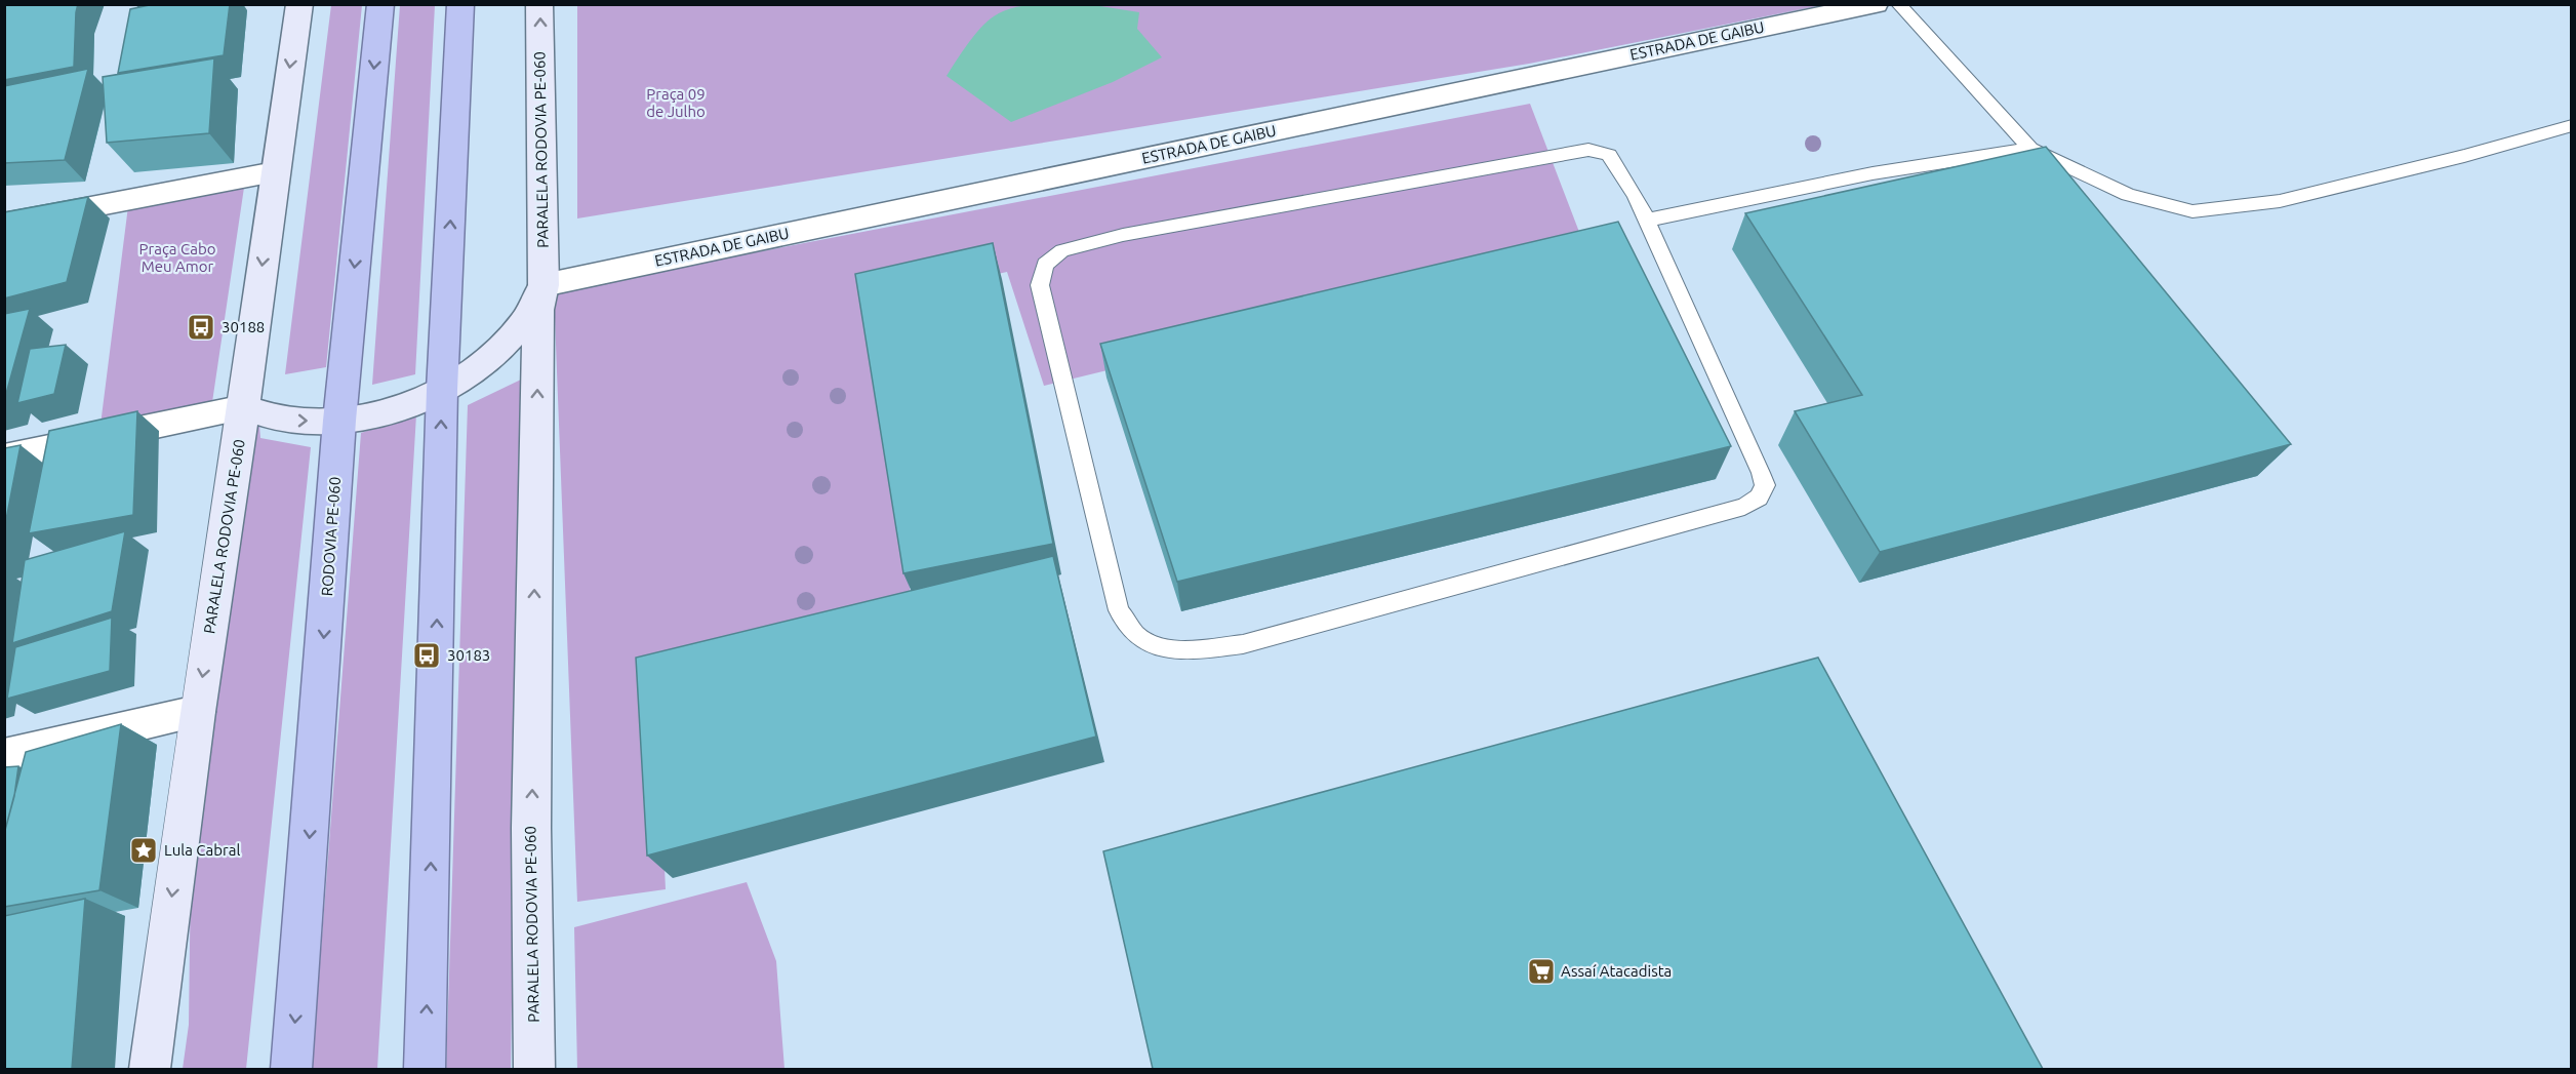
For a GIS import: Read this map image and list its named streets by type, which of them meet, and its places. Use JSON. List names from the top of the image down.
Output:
{
  "streets": {
    "highway": ["RODOVIA PE-060"],
    "main road": ["PARALELA RODOVIA PE-060"],
    "street": ["ESTRADA DE GAIBU"]
  },
  "crossings": [
    ["ESTRADA DE GAIBU", "PARALELA RODOVIA PE-060"]
  ],
  "parks": ["Praça 09 de Julho", "Praça Cabo Meu Amor"],
  "places": {
    "bus stop": ["30188", "30183"],
    "place": ["Lula Cabral"],
    "supermarket": ["Assaí Atacadista"]
  }
}
